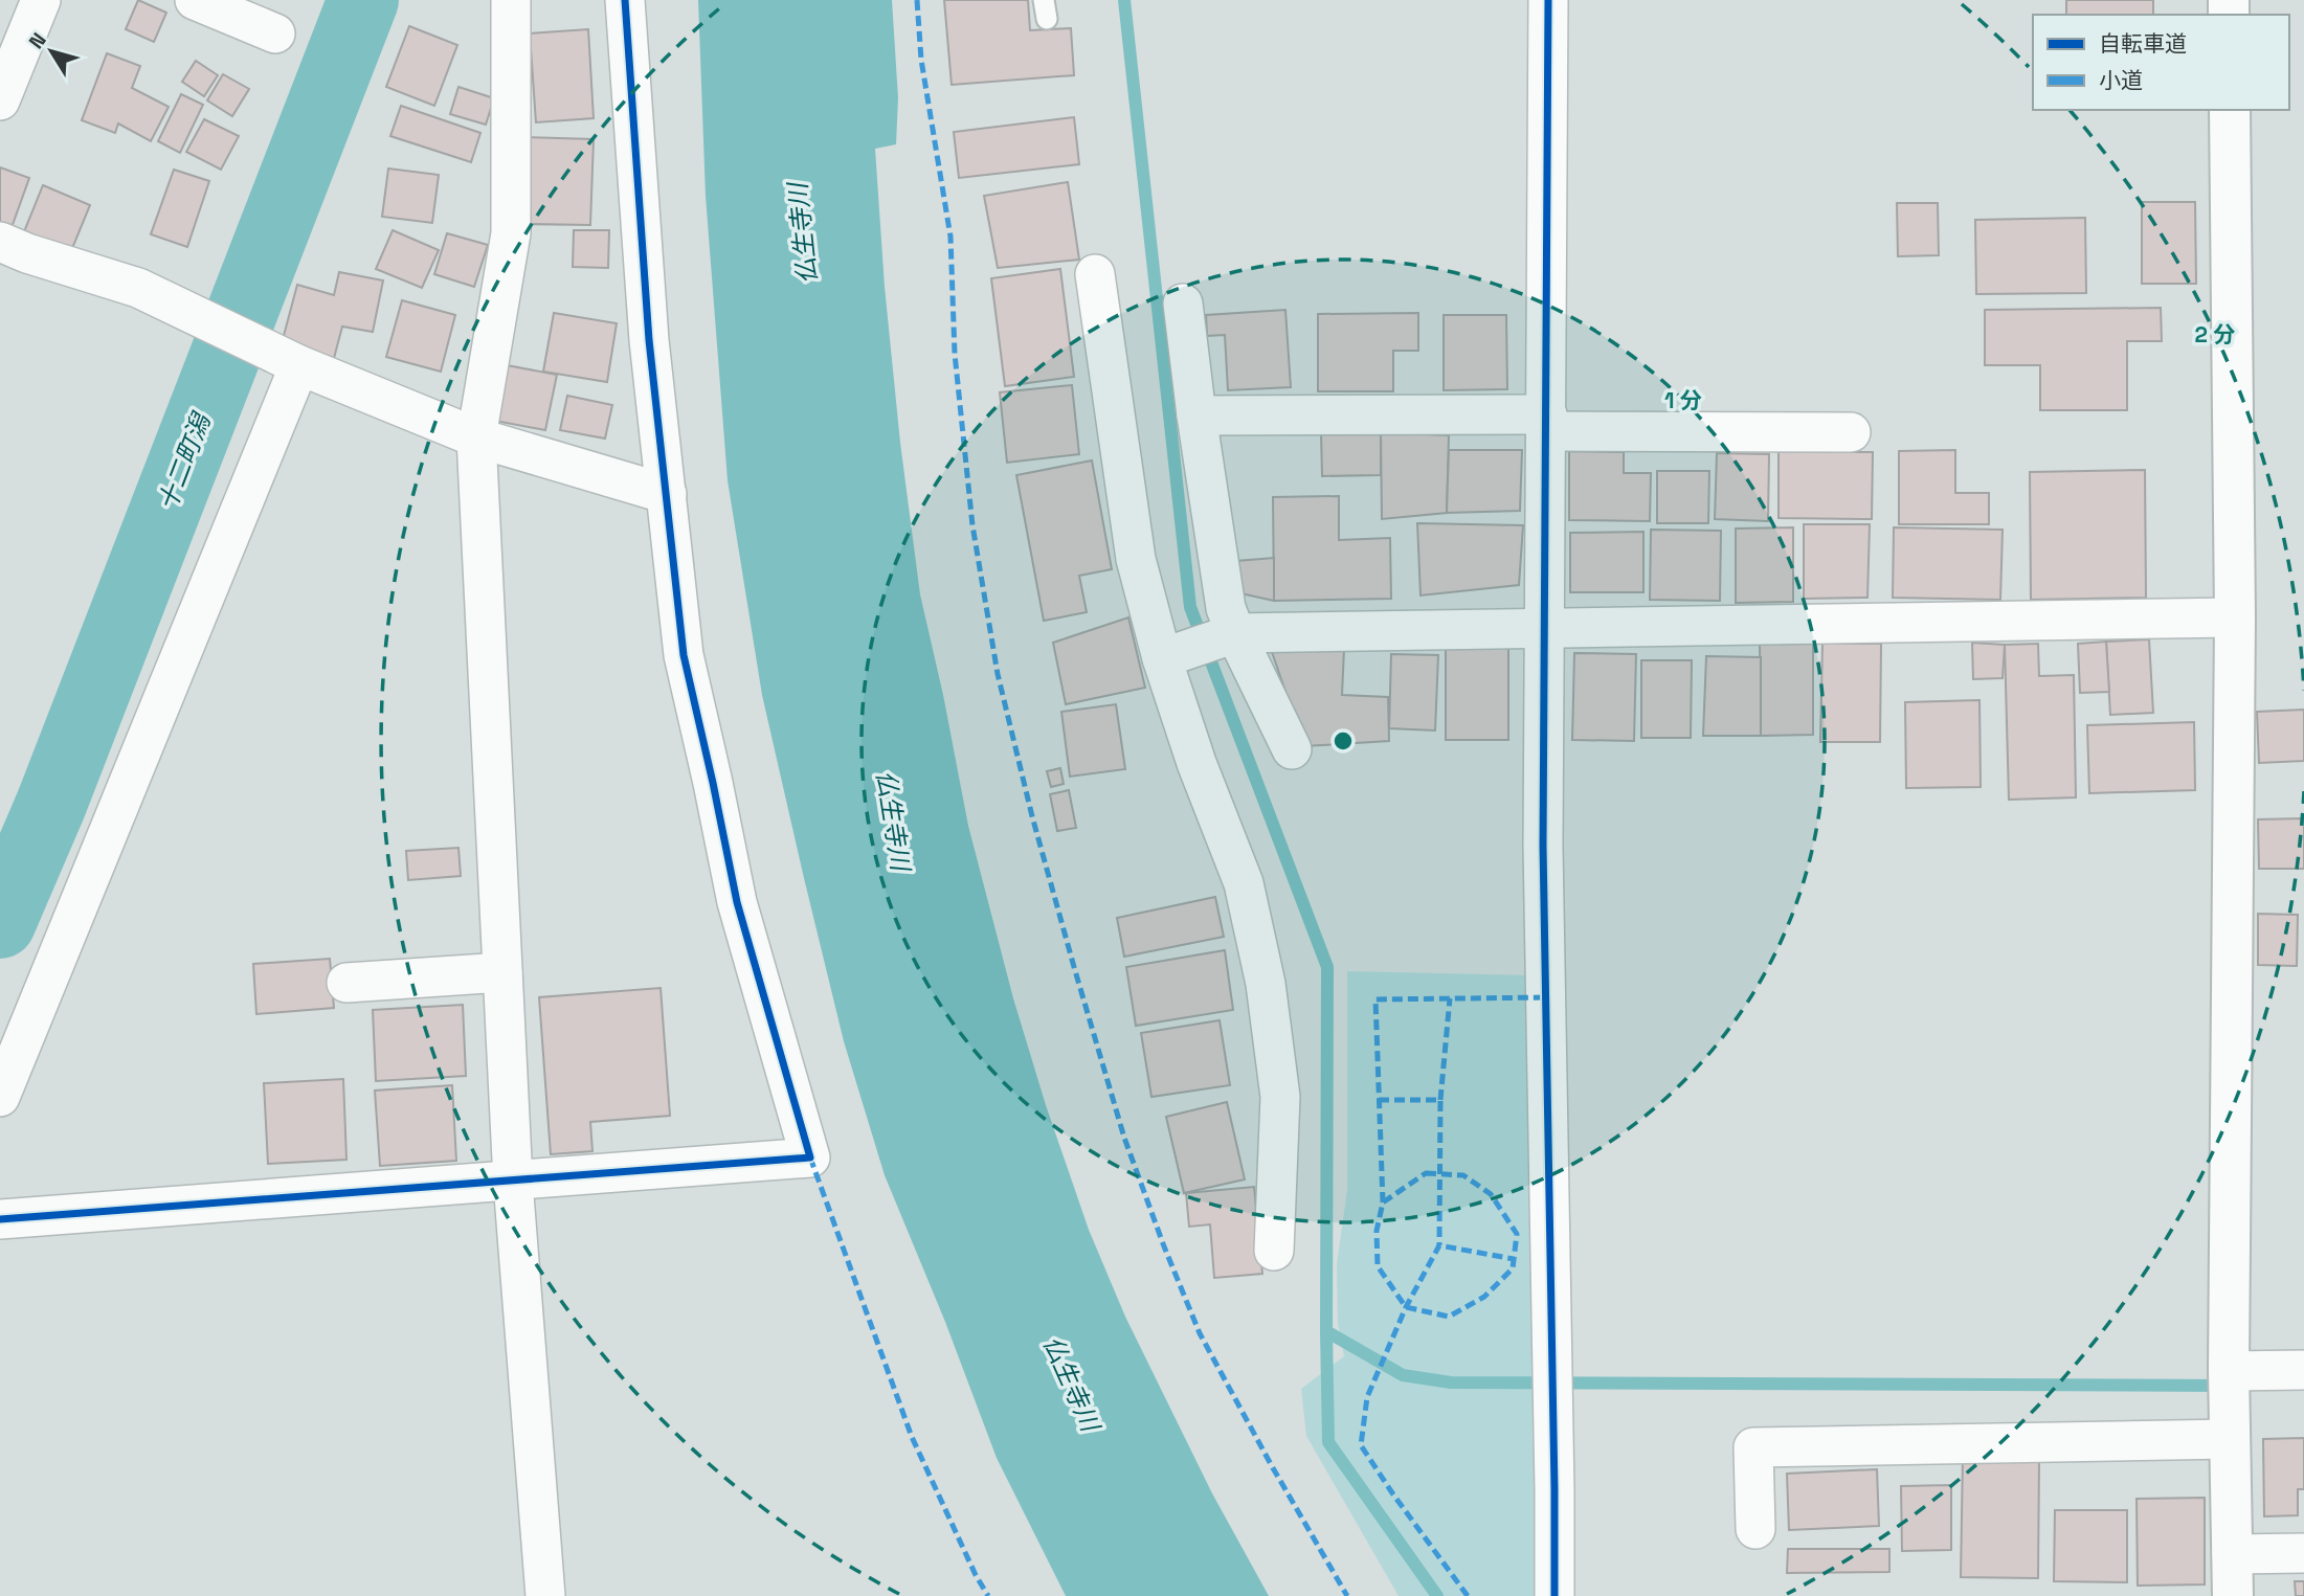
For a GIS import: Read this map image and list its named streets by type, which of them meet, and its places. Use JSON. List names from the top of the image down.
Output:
{
  "water": ["仏生寺川", "十二町潟"],
  "legend": ["自転車道", "小道"],
  "north": "top left",
  "rings": ["2 分", "1 分"]
}
